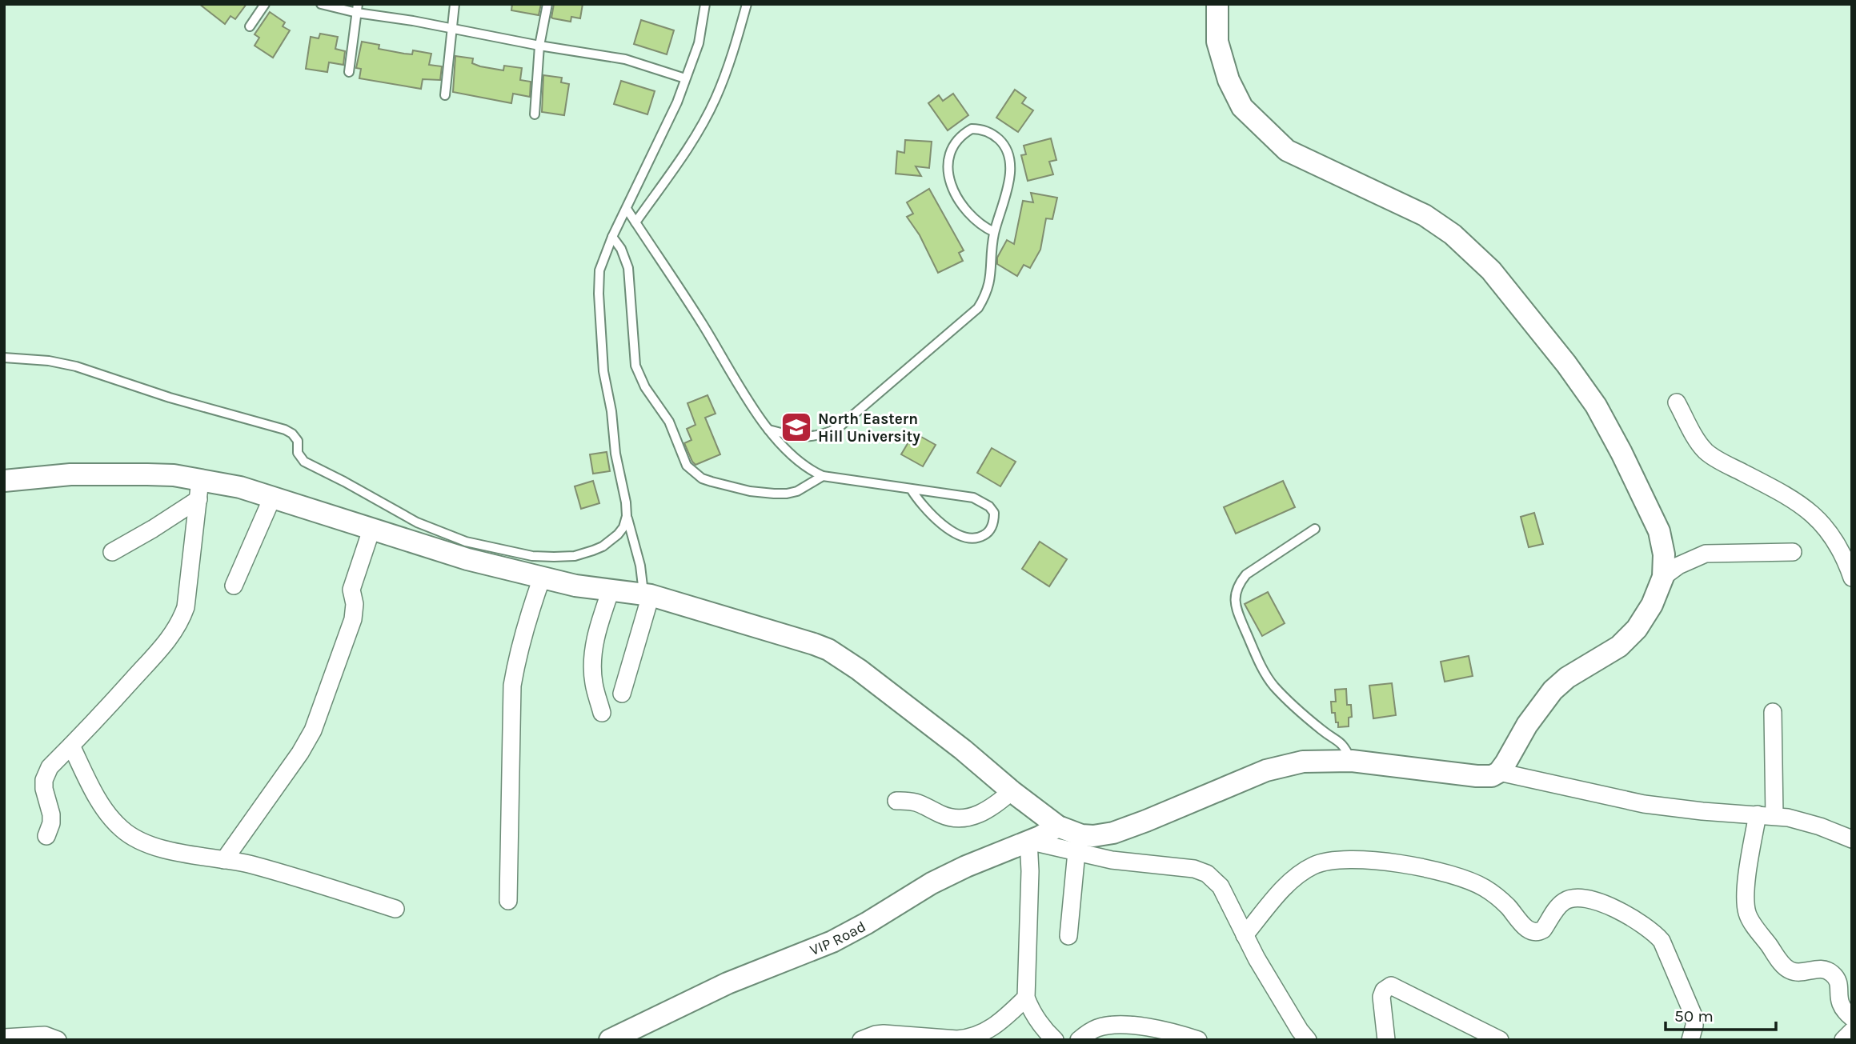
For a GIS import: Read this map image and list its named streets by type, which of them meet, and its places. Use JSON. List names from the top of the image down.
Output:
{
  "streets": {
    "street": ["VIP Road"]
  },
  "places": {
    "school or university": ["North Eastern Hill University"]
  },
  "scale_bar": "50 m"
}
